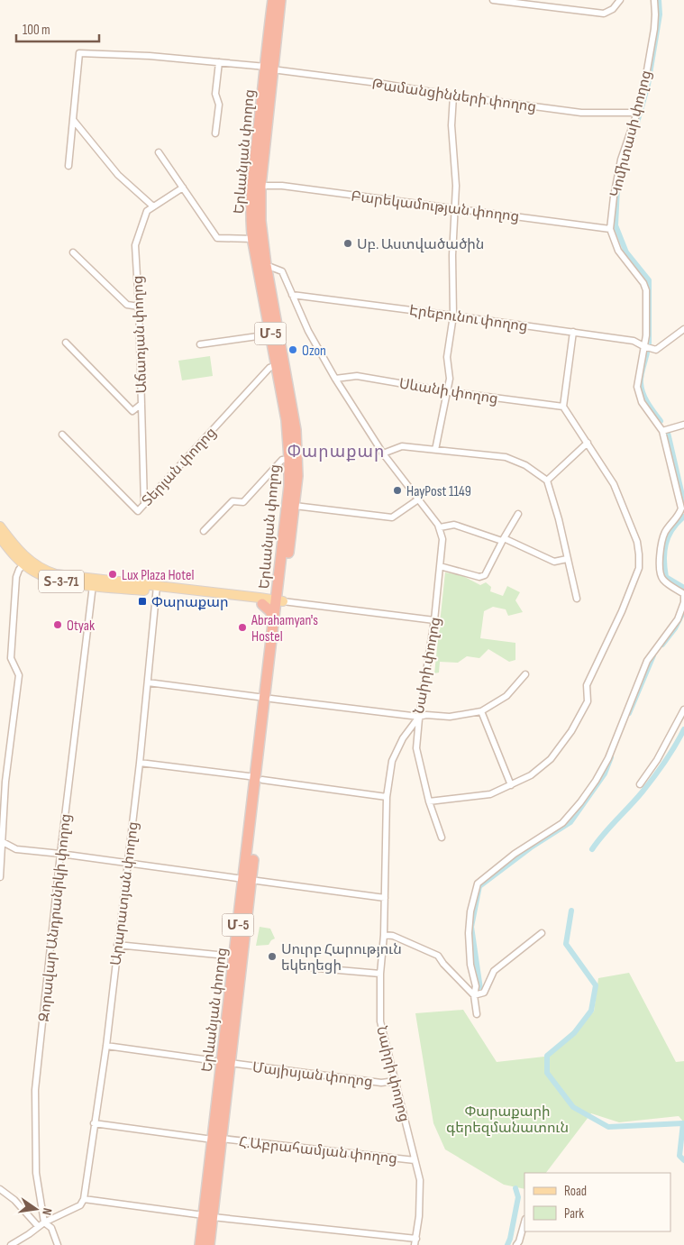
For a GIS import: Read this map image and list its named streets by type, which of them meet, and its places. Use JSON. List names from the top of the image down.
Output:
{
  "streets": {
    "highway": ["Երևանյան փողոց", "Մ-5"],
    "main road": ["Տ-3-71"],
    "street": [
      "Թամանցինների փողոց",
      "Կոմիտասի փողոց",
      "Բարեկամության փողոց",
      "Էրեբունու փողոց",
      "Աճառյան փողոց",
      "Սևանի փողոց",
      "Տերյան փողոց",
      "Նաիրի փողոց",
      "Արարատյան փողոց",
      "Զորավար Անդրանիկի փողոց",
      "Մայիսյան փողոց",
      "Հ.Աբրահամյան փողոց"
    ]
  },
  "crossings": [
    ["Թամանցինների փողոց", "Կոմիտասի փողոց"],
    ["Թամանցինների փողոց", "Երևանյան փողոց"],
    ["Կոմիտասի փողոց", "Բարեկամության փողոց"],
    ["Կոմիտասի փողոց", "Էրեբունու փողոց"],
    ["Երևանյան փողոց", "Բարեկամության փողոց"],
    ["Երևանյան փողոց", "Տերյան փողոց"],
    ["Երևանյան փողոց", "Տ-3-71"],
    ["Երևանյան փողոց", "Մայիսյան փողոց"],
    ["Երևանյան փողոց", "Հ.Աբրահամյան փողոց"],
    ["Աճառյան փողոց", "Տերյան փողոց"],
    ["Տ-3-71", "Արարատյան փողոց"],
    ["Տ-3-71", "Զորավար Անդրանիկի փողոց"],
    ["Նաիրի փողոց", "Մայիսյան փողոց"],
    ["Նաիրի փողոց", "Հ.Աբրահամյան փողոց"],
    ["Արարատյան փողոց", "Մայիսյան փողոց"],
    ["Արարատյան փողոց", "Հ.Աբրահամյան փողոց"]
  ],
  "districts": ["Փարաքար"],
  "parks": ["Փարաքարի գերեզմանատուն"],
  "places": {
    "other": [
      "Սբ. Աստվածածին",
      "Ozon",
      "HayPost 1149",
      "Lux Plaza Hotel",
      "Otyak",
      "Abrahamyan's Hostel",
      "Սուրբ Հարություն եկեղեցի"
    ],
    "transit": ["Փարաքար"]
  },
  "legend": ["Road", "Park"],
  "scale_bar": "100 m",
  "north": "right"
}
